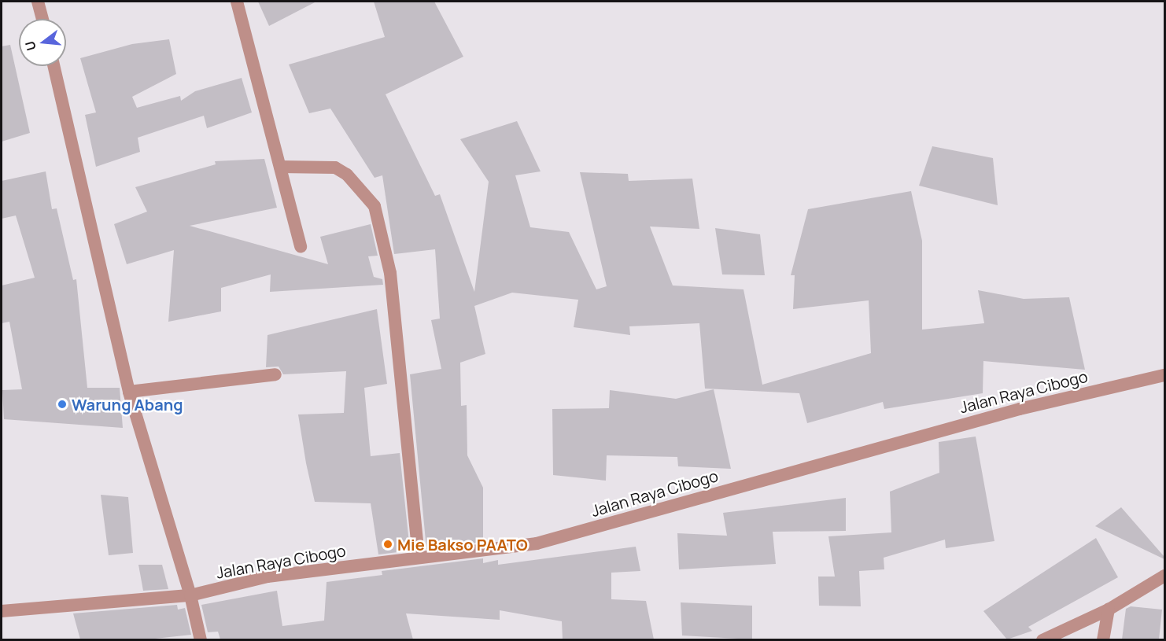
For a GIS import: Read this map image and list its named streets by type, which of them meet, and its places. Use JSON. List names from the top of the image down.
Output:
{
  "streets": {
    "street": ["Jalan Raya Cibogo"]
  },
  "places": ["Warung Abang", "Mie Bakso PAATO"],
  "north": "left"
}
